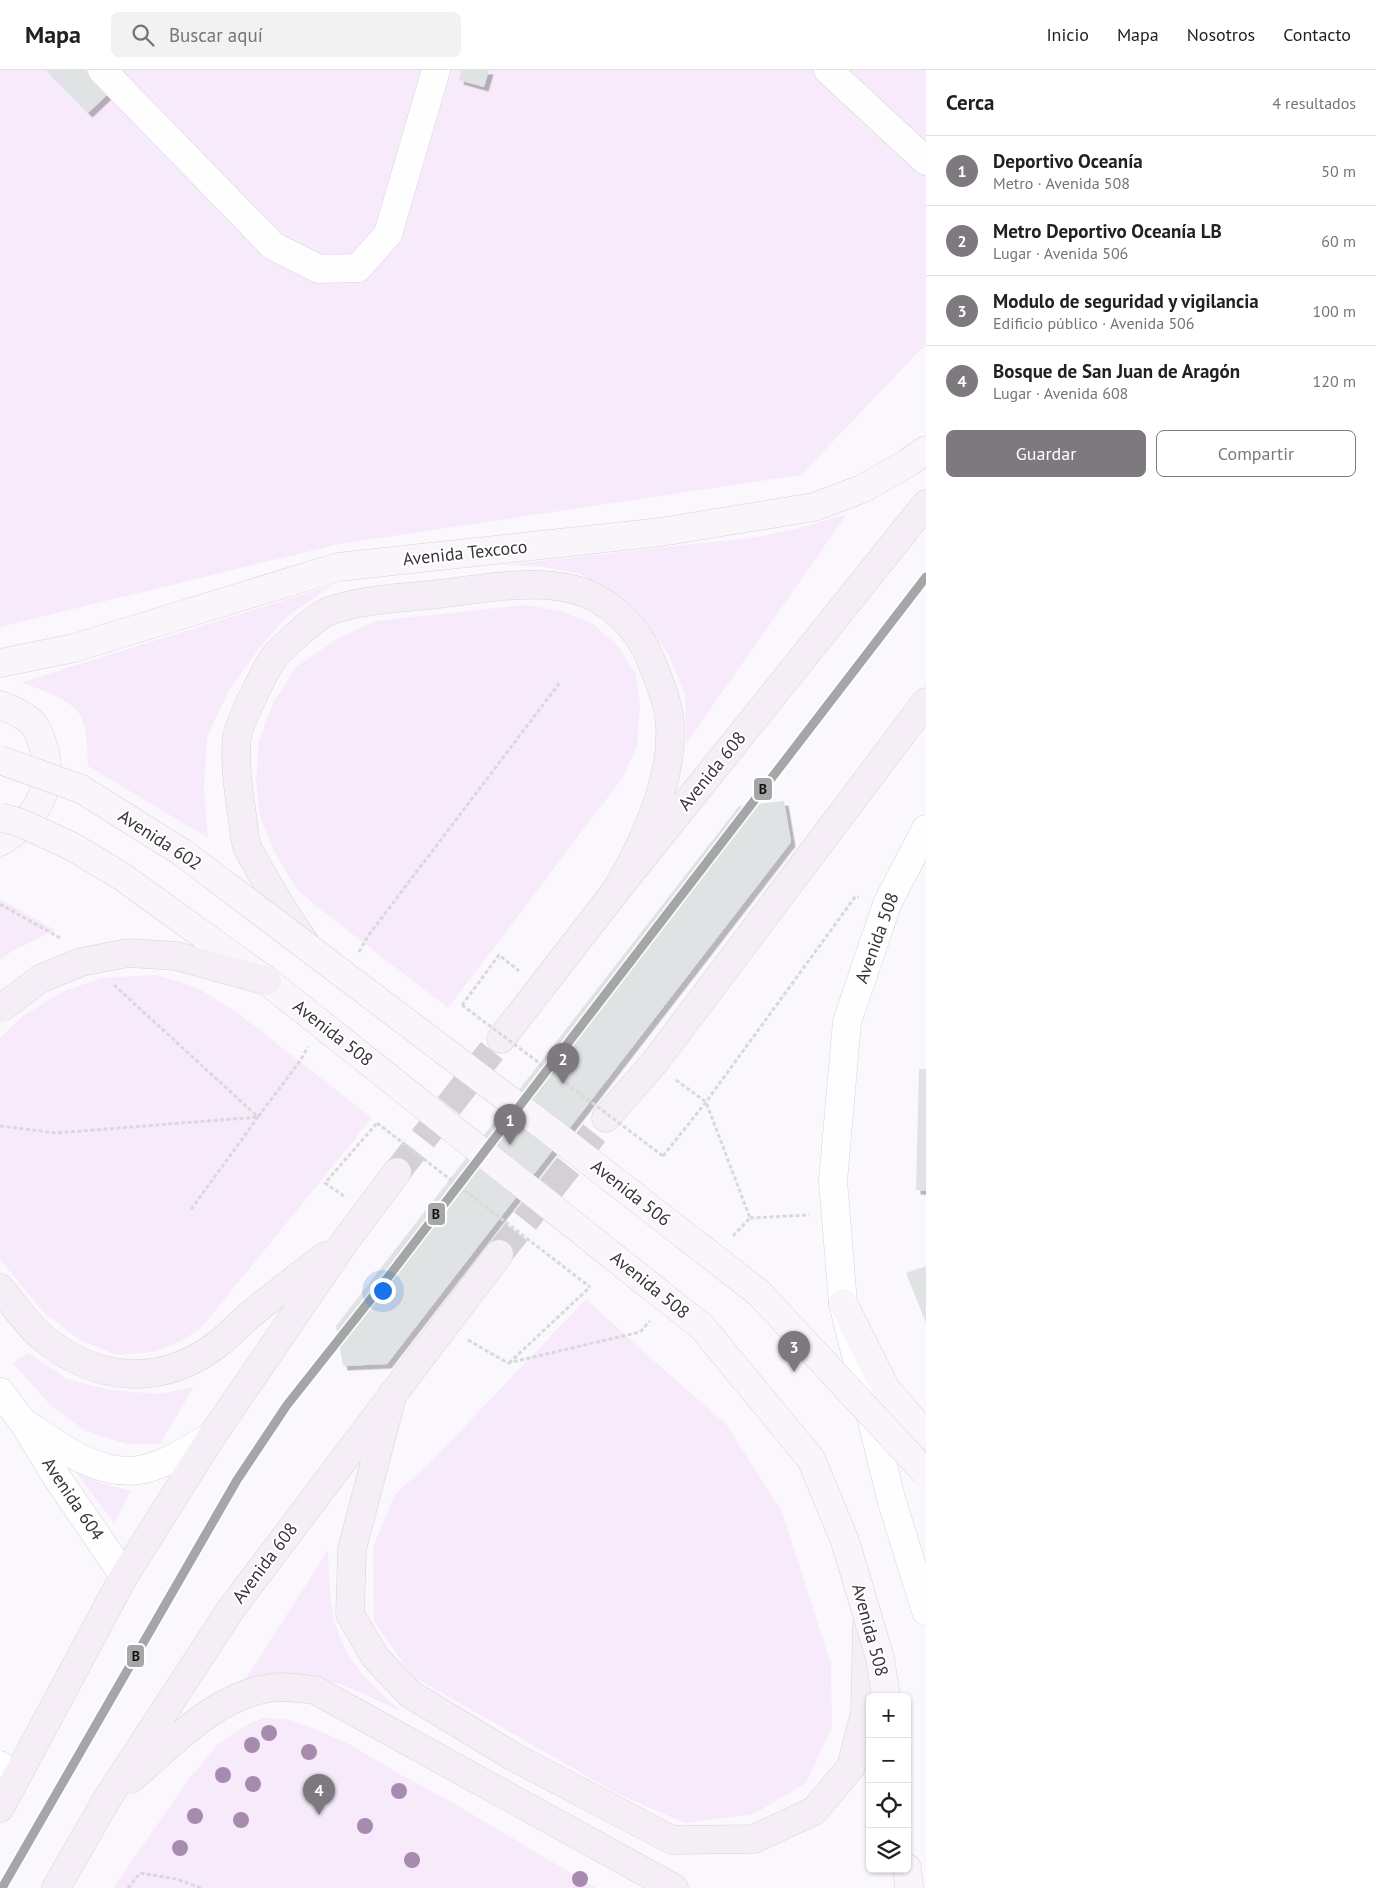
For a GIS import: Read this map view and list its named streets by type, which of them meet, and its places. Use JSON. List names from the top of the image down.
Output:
{
  "streets": {
    "highway": ["Avenida 608"],
    "main road": [
      "Avenida Texcoco",
      "Avenida 602",
      "Avenida 508",
      "Avenida 506"
    ],
    "street": ["Avenida 604"]
  },
  "crossings": [
    ["Avenida 602", "Avenida 506"]
  ],
  "lines": ["transit line B"],
  "page": {
    "header": "Mapa",
    "search": "Buscar aquí",
    "nav": [
      "Inicio",
      "Mapa",
      "Nosotros",
      "Contacto"
    ],
    "heading": ["Cerca", "4 resultados"],
    "list": [
      {
        "mark": "1",
        "name": "Deportivo Oceanía",
        "note": "Metro · Avenida 508",
        "value": "50 m"
      },
      {
        "mark": "2",
        "name": "Metro Deportivo Oceanía LB",
        "note": "Lugar · Avenida 506",
        "value": "60 m"
      },
      {
        "mark": "3",
        "name": "Modulo de seguridad y vigilancia",
        "note": "Edificio público · Avenida 506",
        "value": "100 m"
      },
      {
        "mark": "4",
        "name": "Bosque de San Juan de Aragón",
        "note": "Lugar · Avenida 608",
        "value": "120 m"
      }
    ],
    "buttons": ["Guardar", "Compartir"],
    "pins": [
      "2",
      "1",
      "3",
      "4"
    ],
    "map_buttons": ["+", "−"]
  }
}
